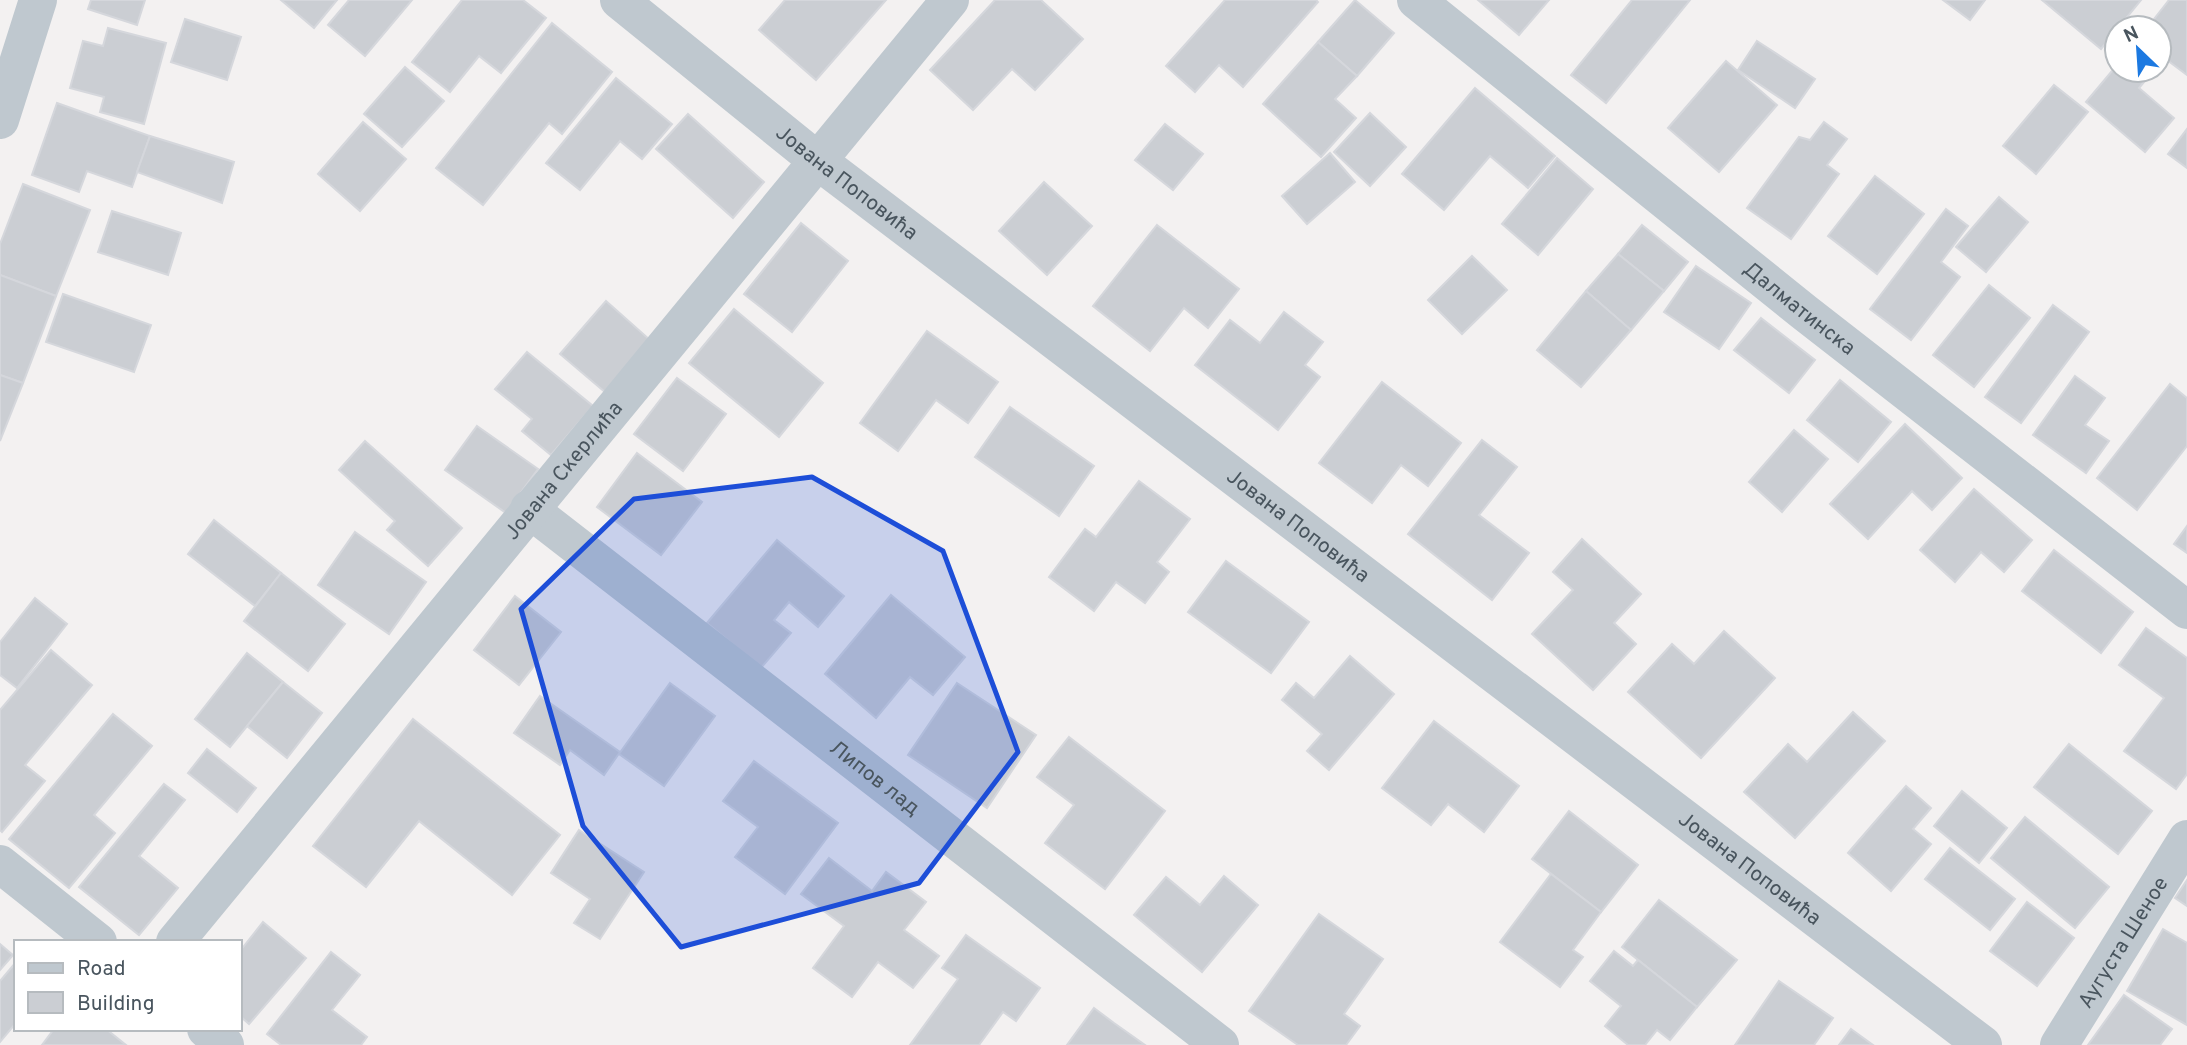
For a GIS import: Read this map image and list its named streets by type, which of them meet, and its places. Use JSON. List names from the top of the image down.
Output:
{
  "streets": {
    "street": [
      "Јована Поповића",
      "Далматинска",
      "Јована Скерлића",
      "Липов лад",
      "Аугуста Шеное"
    ]
  },
  "crossings": [
    ["Јована Поповића", "Јована Скерлића"],
    ["Јована Скерлића", "Липов лад"]
  ],
  "legend": ["Road", "Building"],
  "north": "top left"
}
